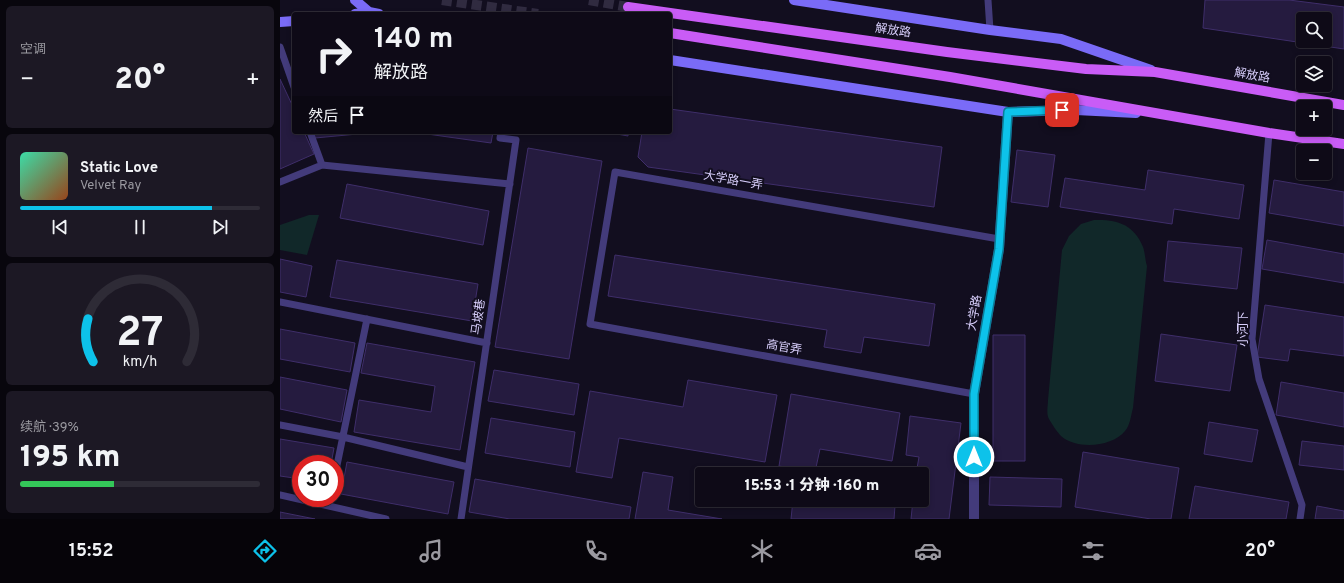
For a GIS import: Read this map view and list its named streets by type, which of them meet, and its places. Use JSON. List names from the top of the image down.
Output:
{
  "streets": {
    "main road": ["解放路"],
    "street": ["大学路"],
    "lane": [
      "大学路一弄",
      "马坡巷",
      "小河下",
      "高官弄"
    ]
  },
  "crossings": [
    ["大学路一弄", "大学路"],
    ["大学路一弄", "高官弄"],
    ["大学路", "高官弄"]
  ],
  "page": {
    "tile": [
      "空调",
      ["续航 · 39%", "195 km"]
    ],
    "map_buttons": ["+", "−"],
    "turn": ["140 m", "解放路"],
    "heat": ["−", "20°", "+"],
    "then": "然后",
    "song": ["Static Love", "Velvet Ray"],
    "limit": "30",
    "trip": "15:53 · 1 分钟 · 160 m",
    "tabs": ["15:52", "20°"],
    "gauge": ["27", "km/h"]
  }
}
